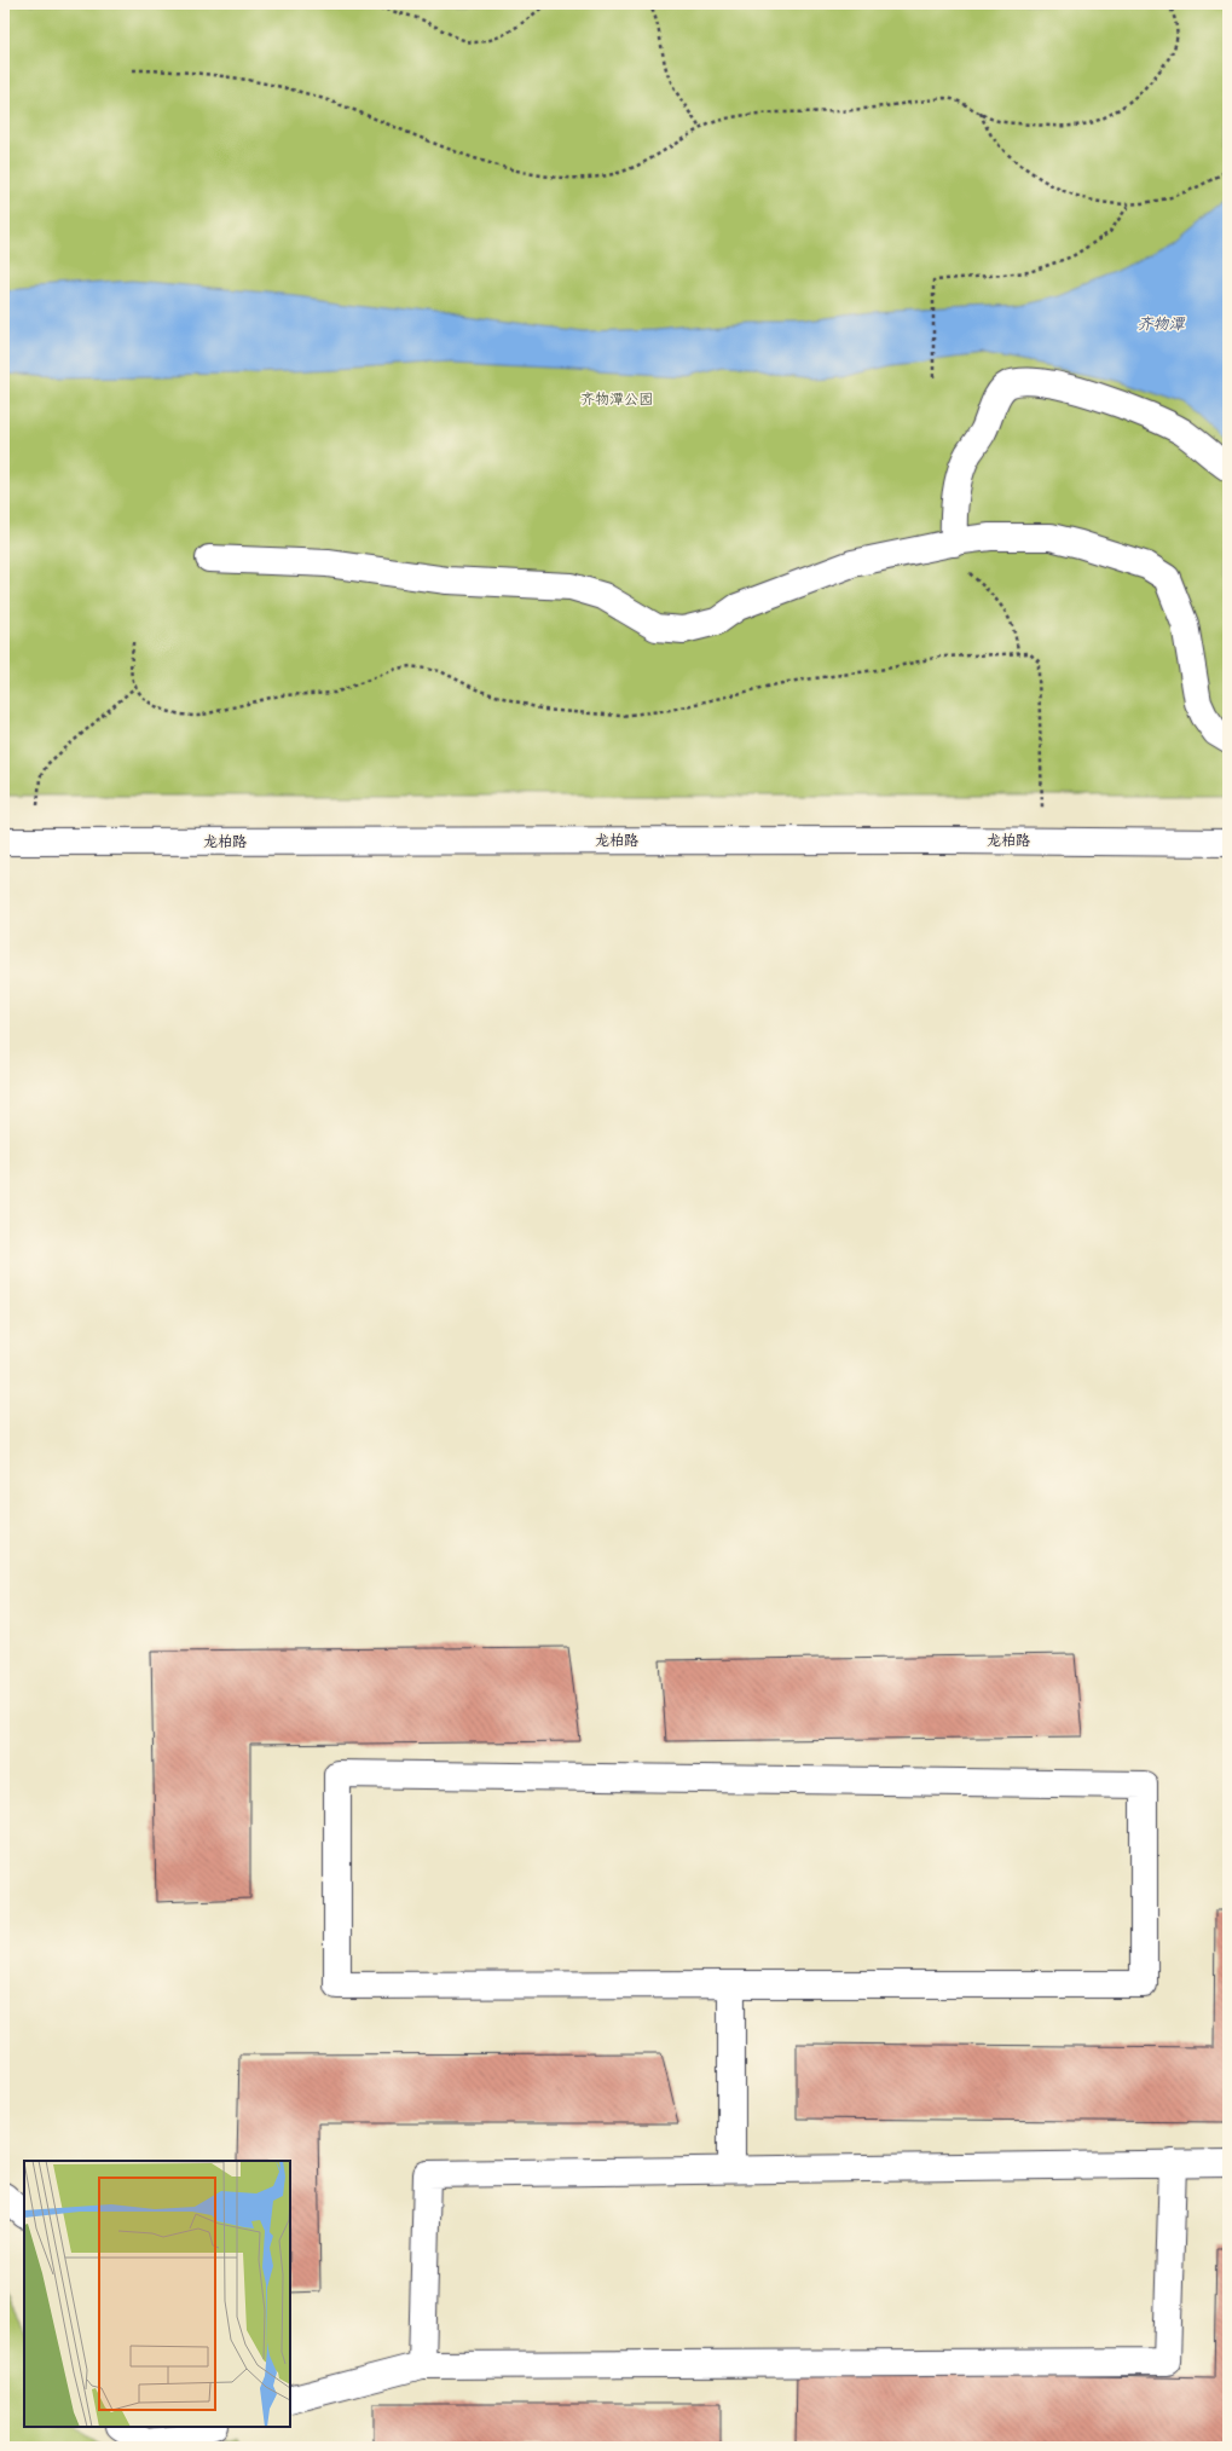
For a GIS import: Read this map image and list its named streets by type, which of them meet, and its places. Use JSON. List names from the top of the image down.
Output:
{
  "streets": {
    "street": ["龙柏路"]
  },
  "water": ["齐物潭"],
  "parks": ["齐物潭公园"]
}
